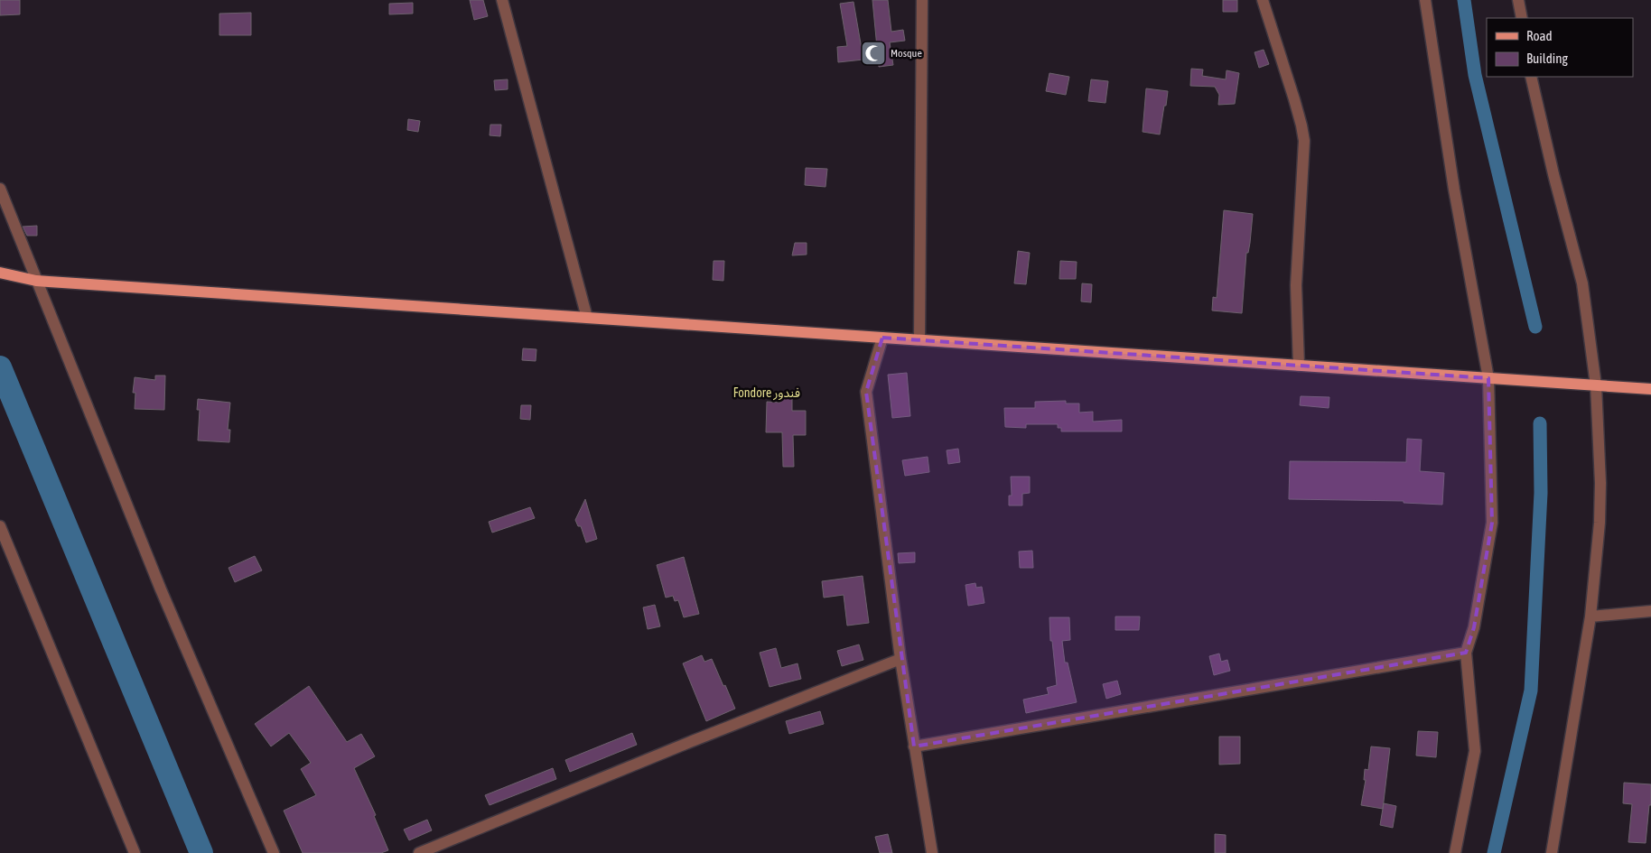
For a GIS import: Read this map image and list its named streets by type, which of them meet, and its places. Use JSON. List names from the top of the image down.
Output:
{
  "districts": ["Fondore فندور"],
  "places": {
    "mosque": ["Mosque"]
  },
  "legend": ["Road", "Building"]
}
